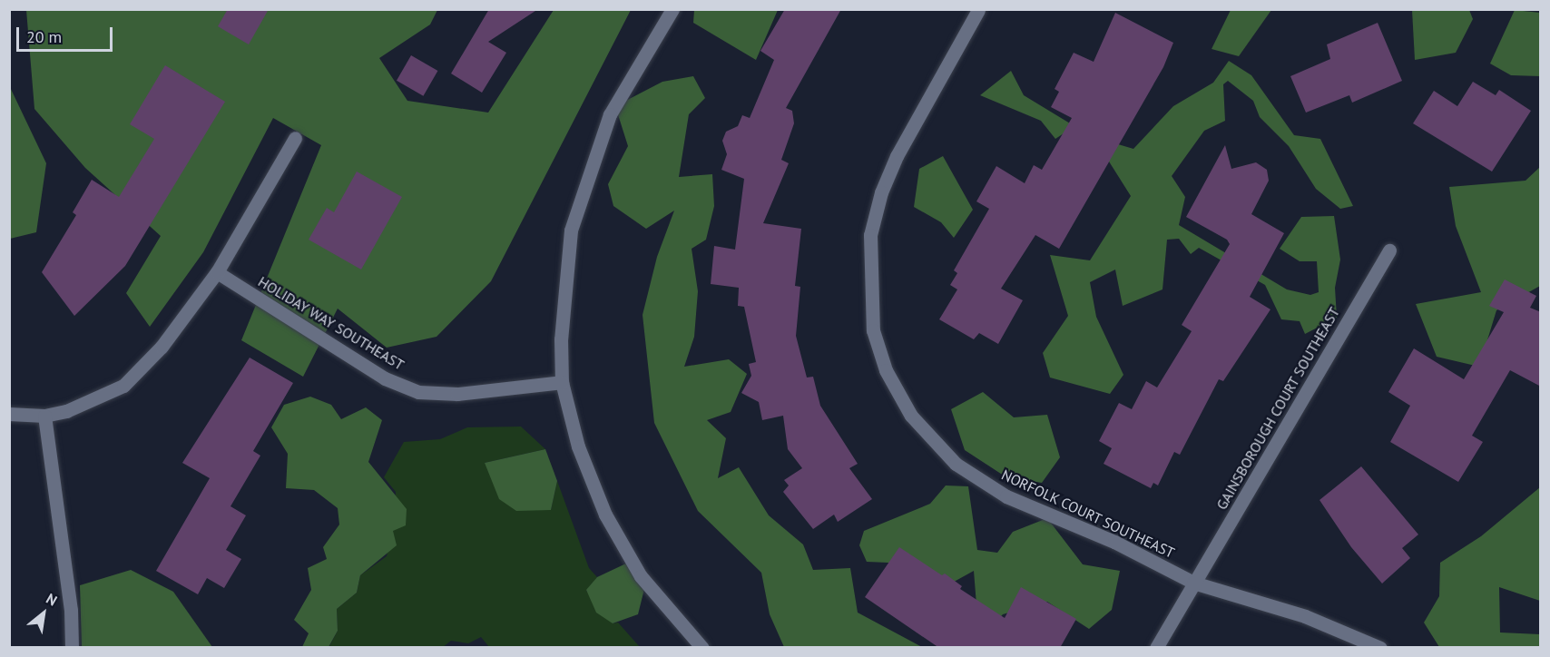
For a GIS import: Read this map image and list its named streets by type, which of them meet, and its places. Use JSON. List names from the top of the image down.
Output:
{
  "streets": {
    "street": ["HOLIDAY WAY SOUTHEAST", "GAINSBOROUGH COURT SOUTHEAST", "NORFOLK COURT SOUTHEAST"]
  },
  "crossings": [
    ["GAINSBOROUGH COURT SOUTHEAST", "NORFOLK COURT SOUTHEAST"]
  ],
  "scale_bar": "20 m",
  "north": "top right"
}
